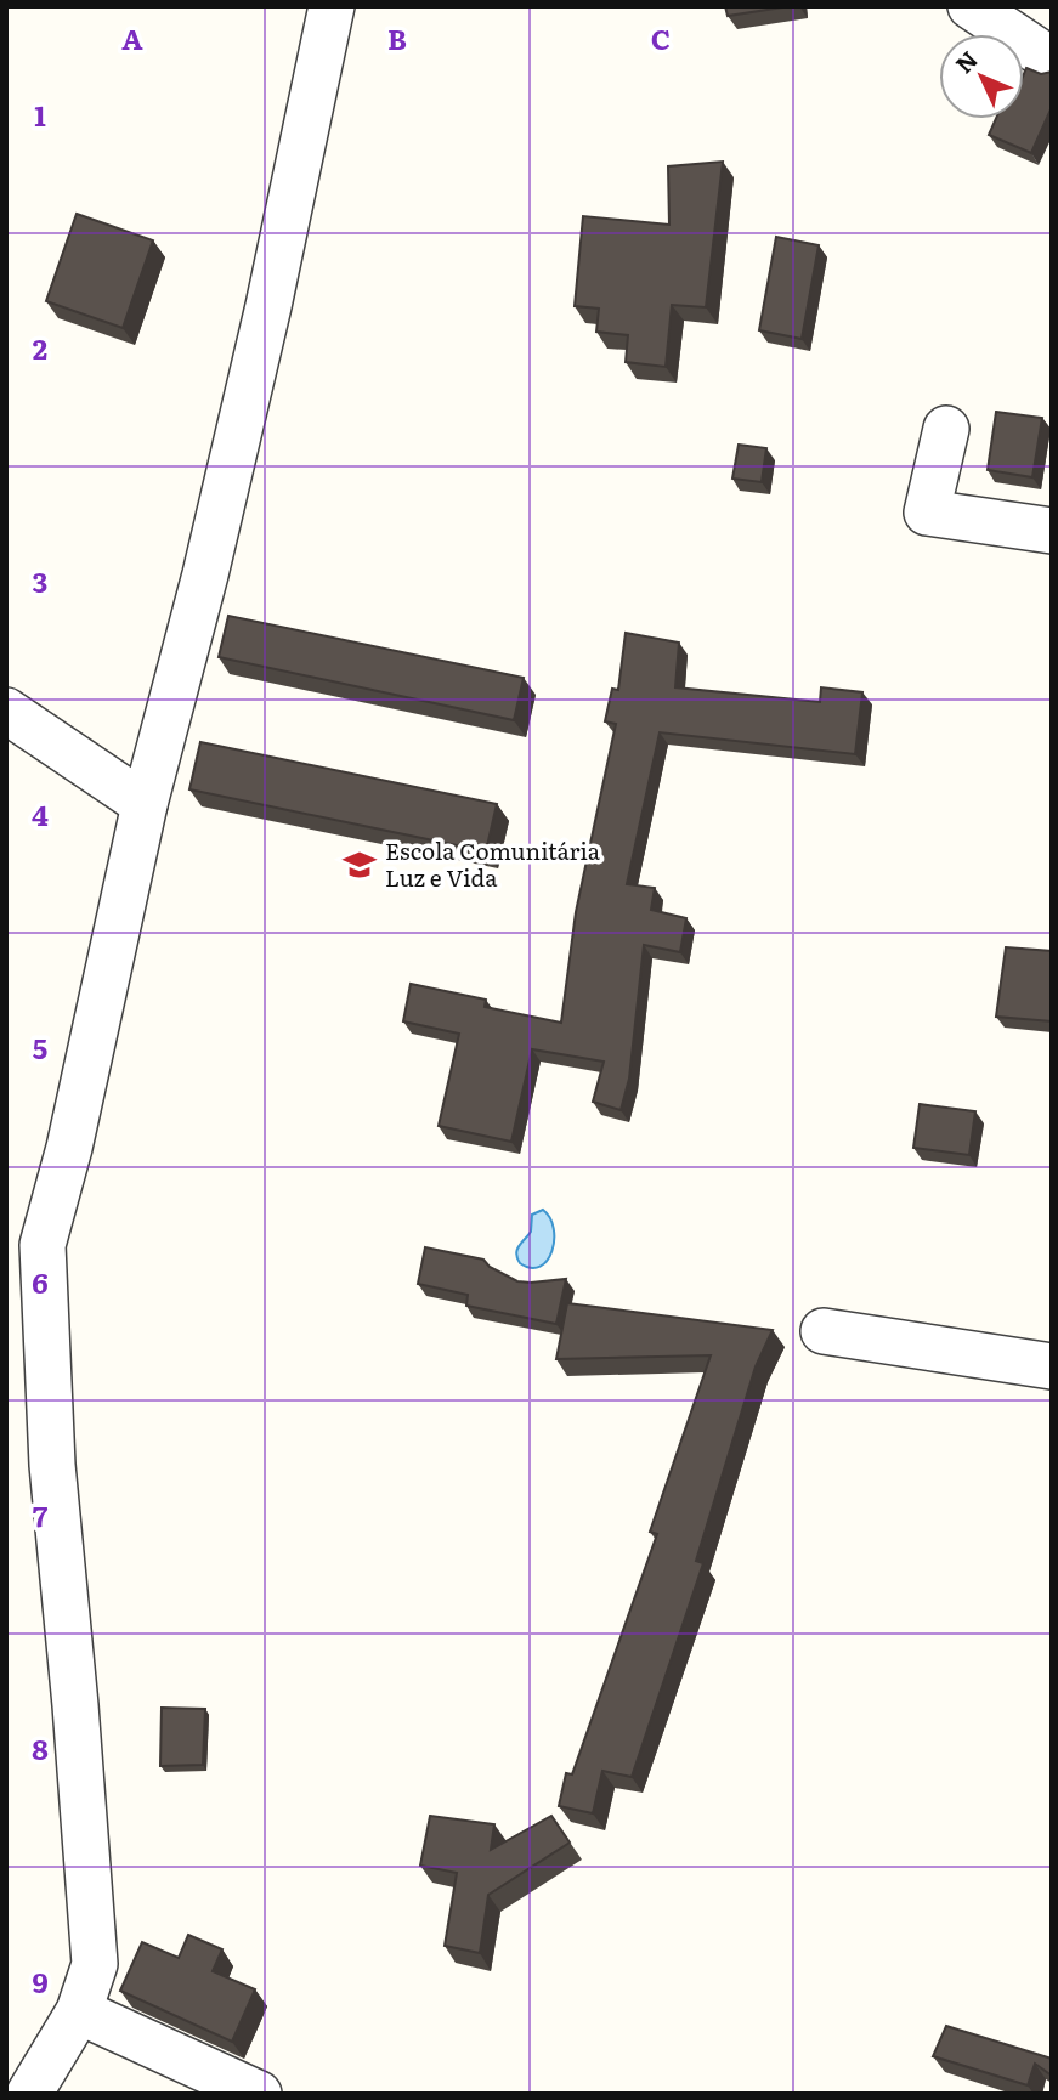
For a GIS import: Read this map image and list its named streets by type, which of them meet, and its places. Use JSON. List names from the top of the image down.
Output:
{
  "places": {
    "school or university": ["Escola Comunitária Luz e Vida"]
  },
  "north": "top left",
  "grid": {
    "columns": ["A", "B", "C"],
    "rows": [
      "1",
      "2",
      "3",
      "4",
      "5",
      "6",
      "7",
      "8",
      "9"
    ]
  }
}
